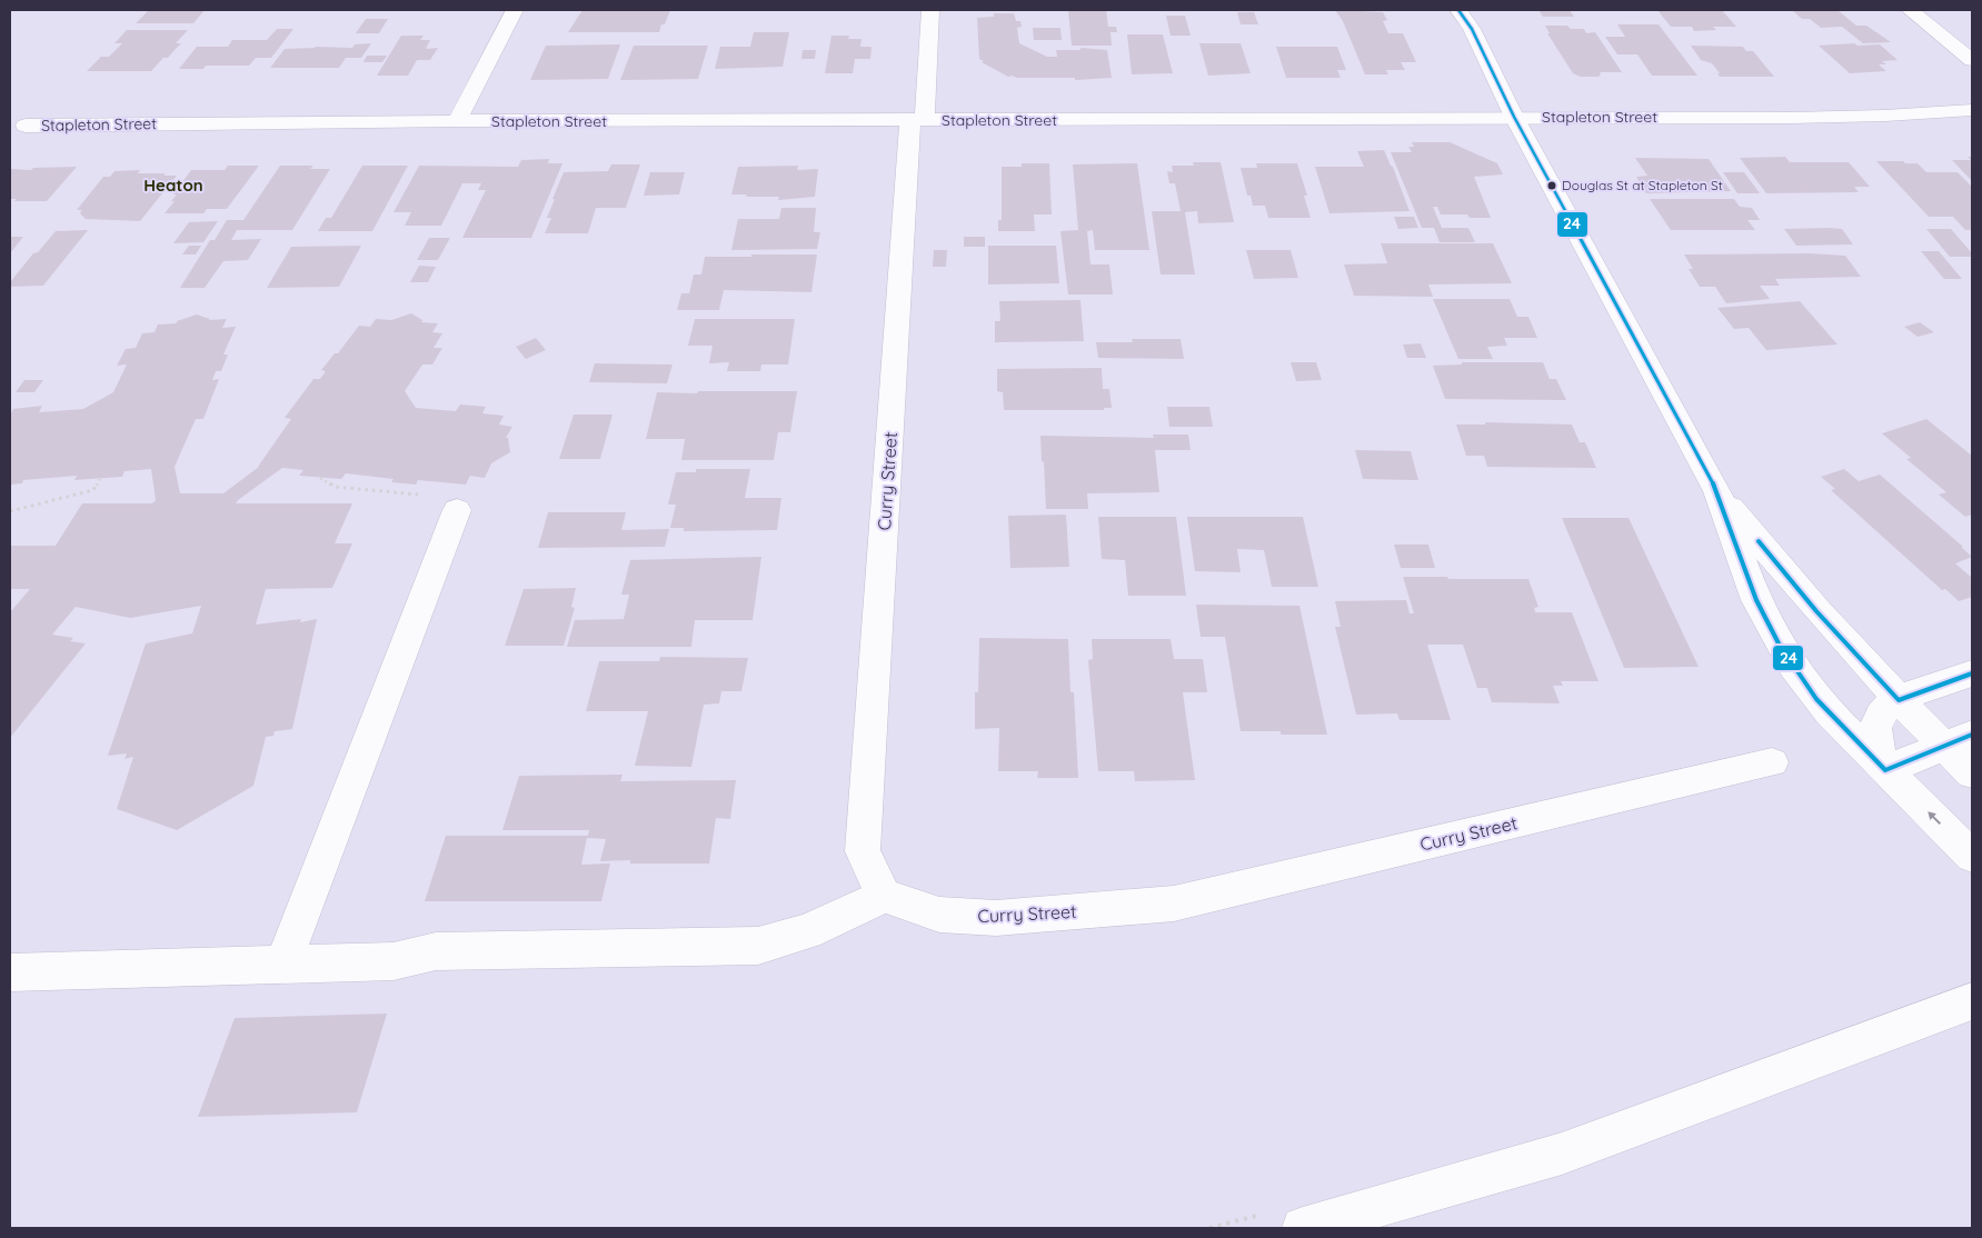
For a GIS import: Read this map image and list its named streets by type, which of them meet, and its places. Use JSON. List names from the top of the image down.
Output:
{
  "streets": {
    "street": ["Stapleton Street", "Curry Street"]
  },
  "crossings": [
    ["Stapleton Street", "Curry Street"]
  ],
  "districts": ["Heaton"],
  "places": ["Douglas St at Stapleton St"],
  "lines": ["transit line 24"]
}
